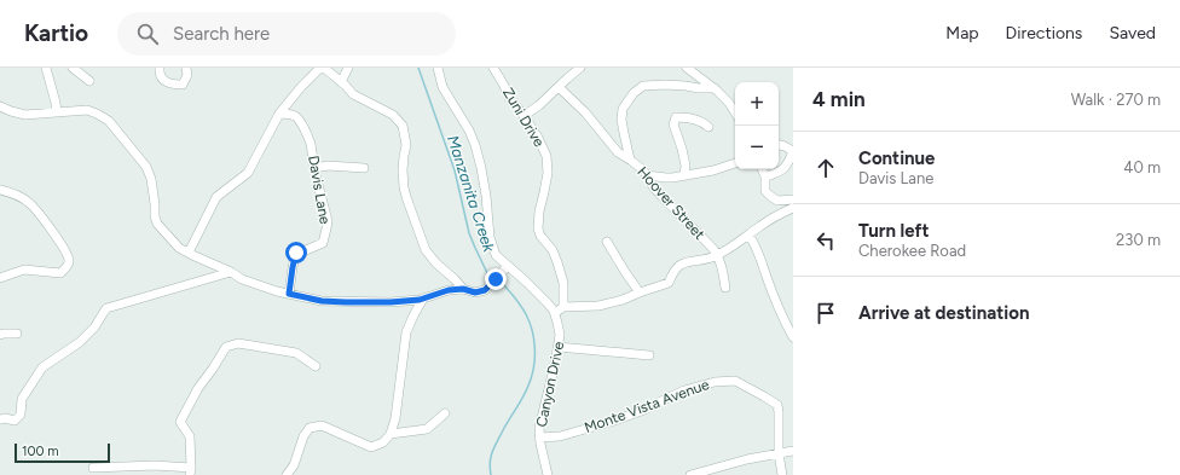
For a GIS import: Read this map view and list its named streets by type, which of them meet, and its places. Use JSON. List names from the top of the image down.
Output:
{
  "streets": {
    "street": [
      "Zuni Drive",
      "Davis Lane",
      "Hoover Street",
      "Canyon Drive",
      "Monte Vista Avenue"
    ]
  },
  "crossings": [
    ["Canyon Drive", "Monte Vista Avenue"]
  ],
  "water": ["Manzanita Creek"],
  "scale_bar": "100 m",
  "page": {
    "header": "Kartio",
    "search": "Search here",
    "nav": ["Map", "Directions", "Saved"],
    "heading": ["4 min", "Walk · 270 m"],
    "map_buttons": ["+", "−"],
    "list": [
      ["Continue", "Davis Lane", "40 m"],
      ["Turn left", "Cherokee Road", "230 m"],
      "Arrive at destination"
    ],
    "scale": "100 m"
  }
}
